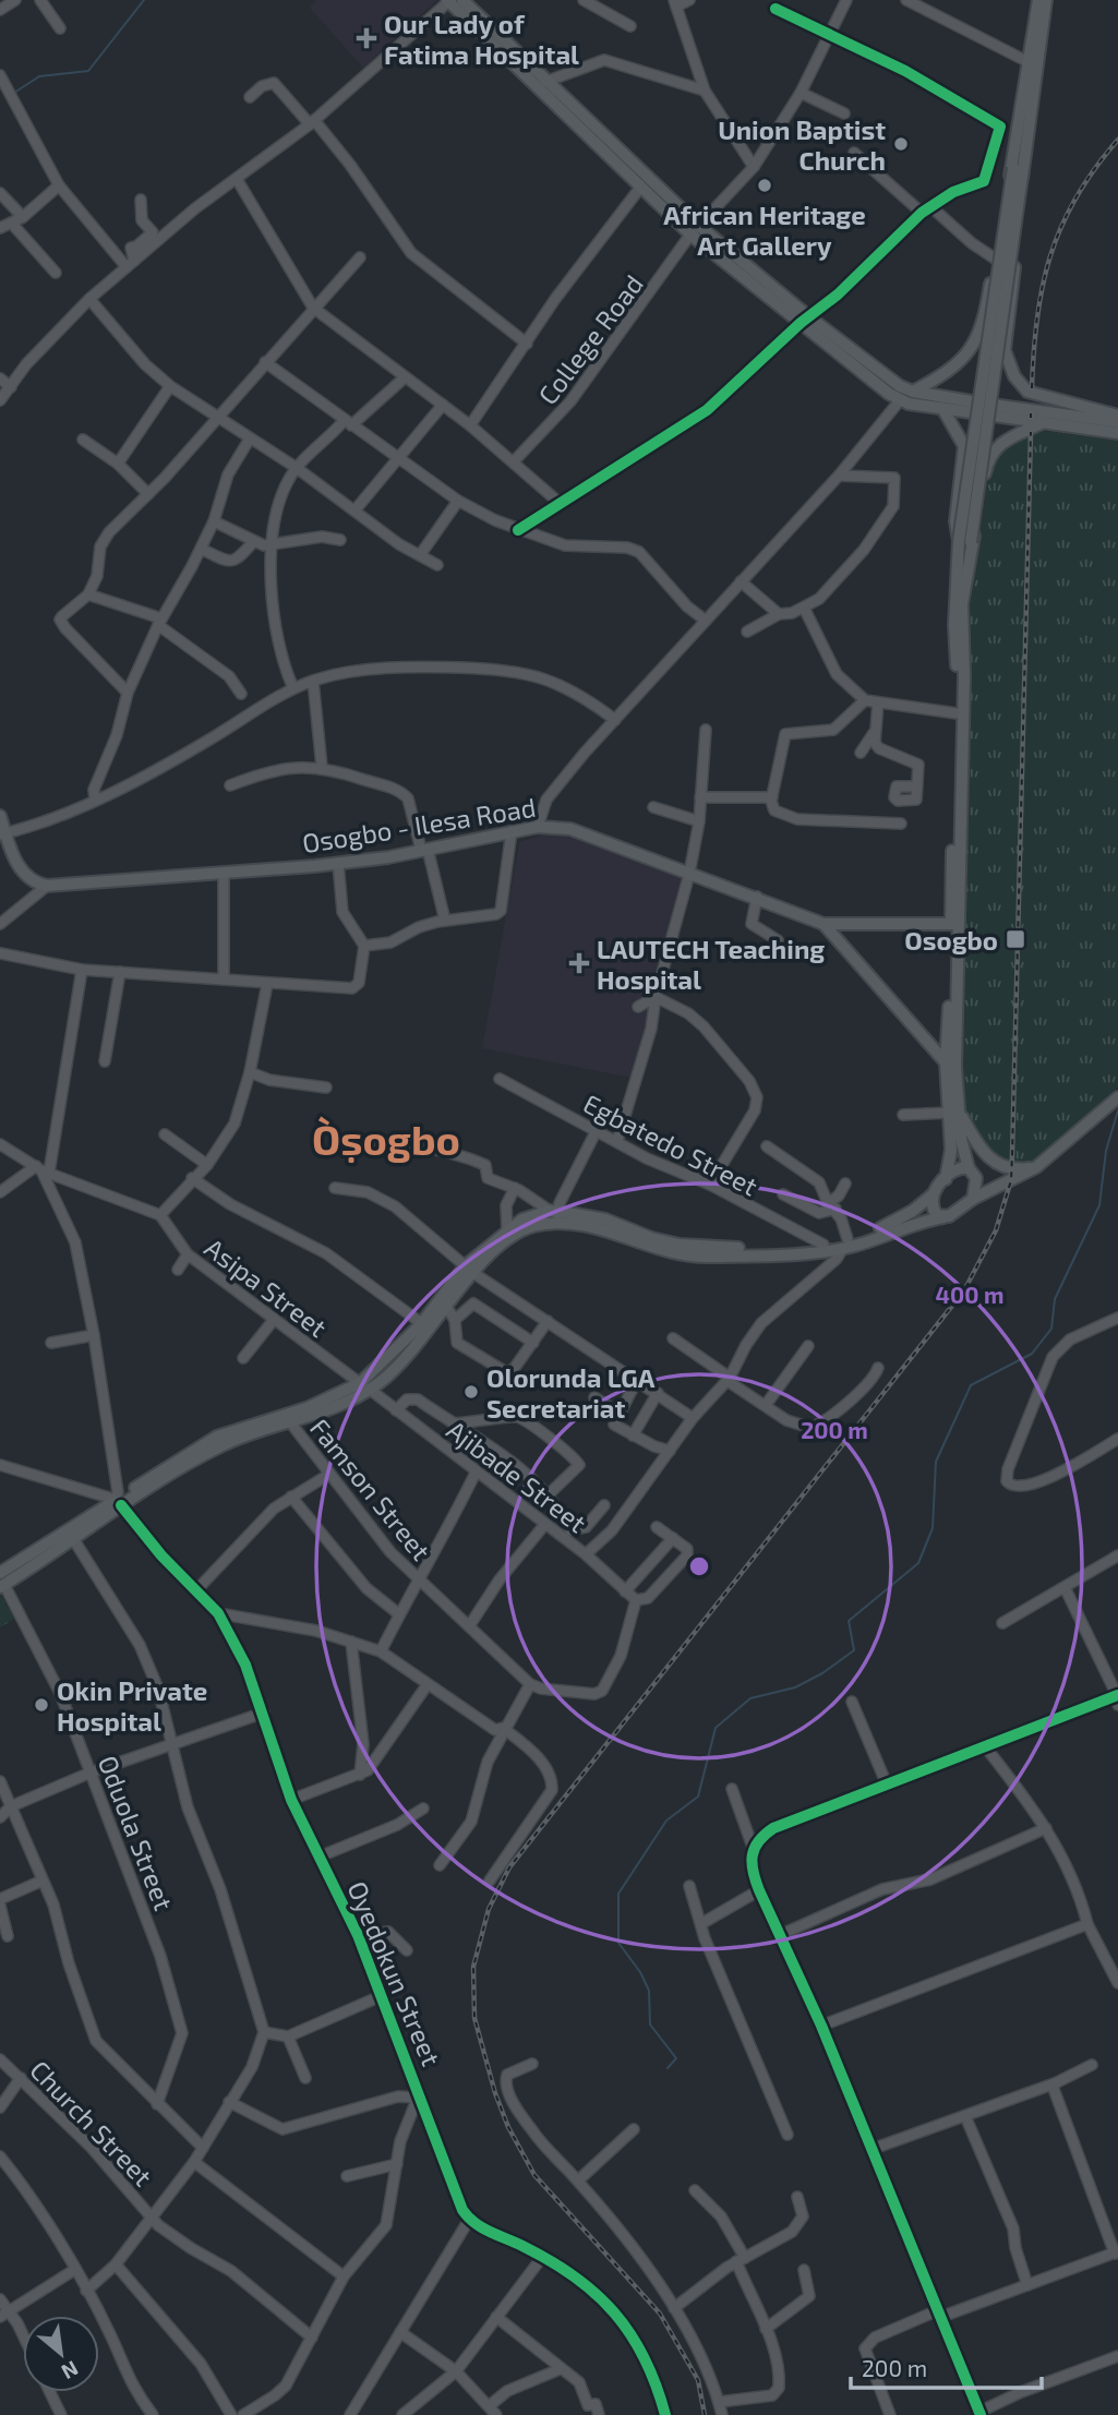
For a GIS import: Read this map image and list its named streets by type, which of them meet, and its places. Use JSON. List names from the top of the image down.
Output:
{
  "streets": {
    "main road": ["Osogbo - Ilesa Road"],
    "street": [
      "College Road",
      "Egbatedo Street",
      "Asipa Street",
      "Ajibade Street",
      "Famson Street",
      "Oduola Street",
      "Oyedokun Street",
      "Church Street"
    ]
  },
  "crossings": [
    ["Asipa Street", "Ajibade Street"],
    ["Ajibade Street", "Famson Street"]
  ],
  "districts": ["Òṣogbo"],
  "places": {
    "health": ["Our Lady of Fatima Hospital", "LAUTECH Teaching Hospital"],
    "other": [
      "Union Baptist Church",
      "African Heritage Art Gallery",
      "Olorunda LGA Secretariat",
      "Okin Private Hospital"
    ],
    "transit": ["Osogbo"]
  },
  "scale_bar": "200 m",
  "north": "bottom right",
  "rings": ["400 m", "200 m"]
}
